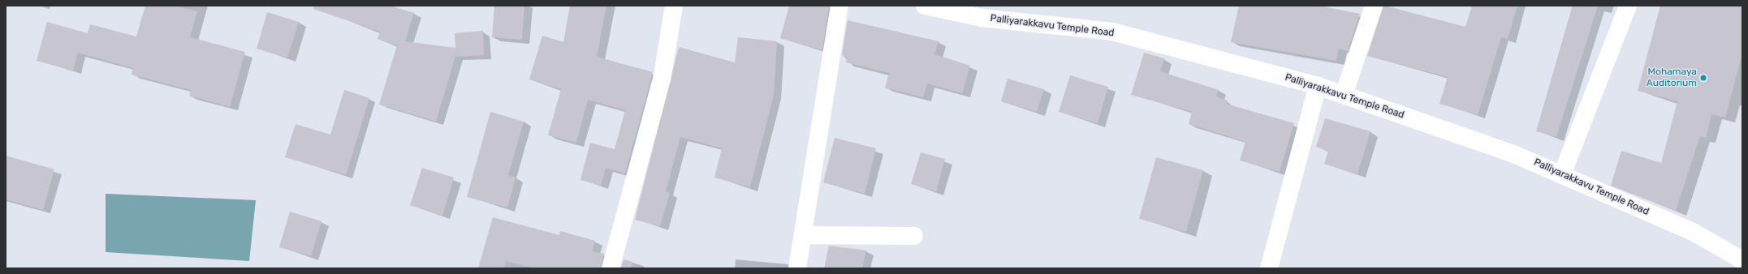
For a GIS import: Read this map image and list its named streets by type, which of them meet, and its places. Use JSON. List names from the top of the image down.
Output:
{
  "streets": {
    "street": ["Palliyarakkavu Temple Road"]
  },
  "places": ["Mohamaya Auditorium"]
}
